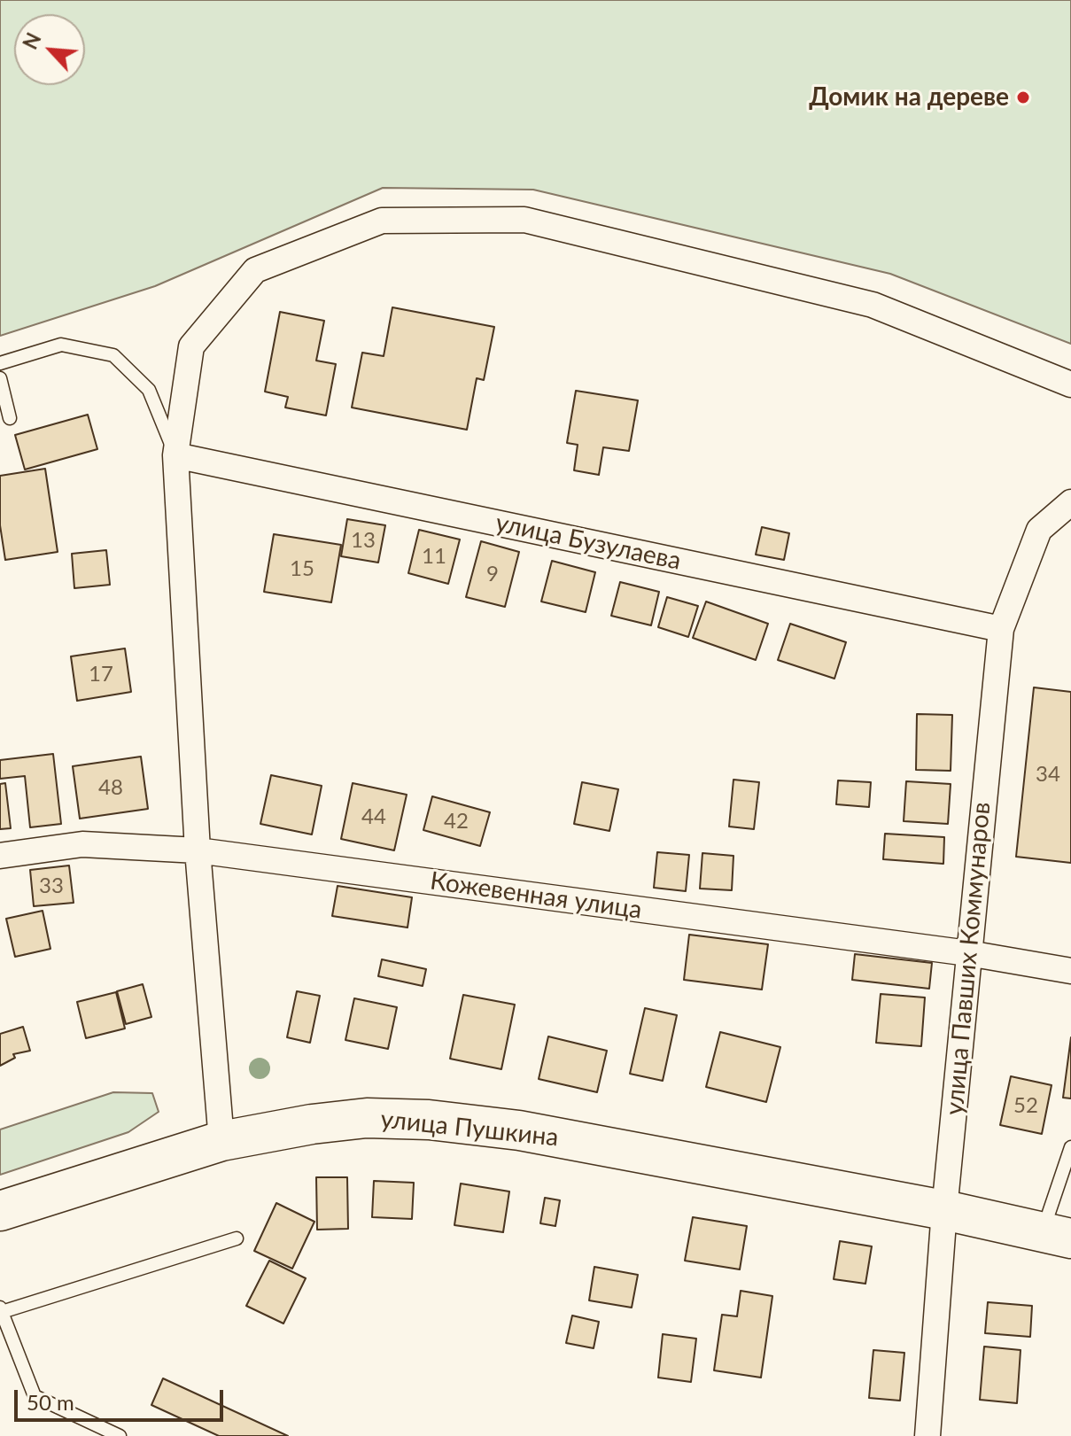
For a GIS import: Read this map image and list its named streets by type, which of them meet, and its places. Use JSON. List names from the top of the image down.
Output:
{
  "streets": {
    "main road": ["улица Пушкина"],
    "street": ["улица Бузулаева", "Кожевенная улица", "улица Павших Коммунаров"]
  },
  "crossings": [
    ["улица Бузулаева", "улица Павших Коммунаров"],
    ["Кожевенная улица", "улица Павших Коммунаров"],
    ["улица Павших Коммунаров", "улица Пушкина"]
  ],
  "places": ["Домик на дереве"],
  "house_numbers": [
    "13",
    "11",
    "15",
    "9",
    "17",
    "34",
    "48",
    "44",
    "42",
    "33",
    "52"
  ],
  "scale_bar": "50 m",
  "north": "top left"
}
